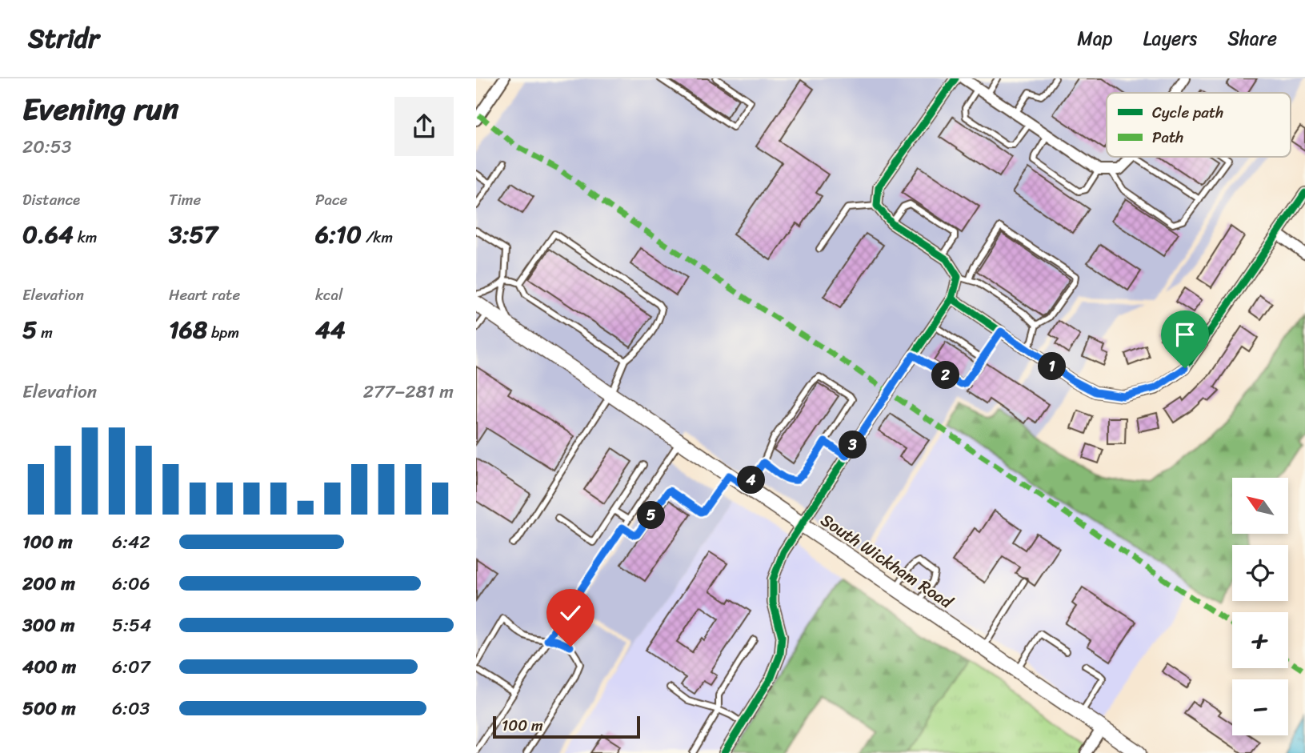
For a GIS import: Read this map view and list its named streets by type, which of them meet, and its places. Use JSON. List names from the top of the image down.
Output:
{
  "streets": {
    "main road": ["South Wickham Road"]
  },
  "legend": ["Cycle path", "Path"],
  "scale_bar": "100 m",
  "north": "top left",
  "page": {
    "header": "Stridr",
    "nav": ["Map", "Layers", "Share"],
    "heading": ["Evening run", "20:53"],
    "stats": [
      ["Distance", "0.64 km"],
      ["Time", "3:57"],
      ["Pace", "6:10 /km"],
      ["Elevation", "5 m"],
      ["Heart rate", "168 bpm"],
      ["kcal", "44"]
    ],
    "pins": [
      "1",
      "2",
      "3",
      "4",
      "5"
    ],
    "chart": ["Elevation", "277–281 m"],
    "map_buttons": ["+", "−"],
    "list": [
      {
        "name": "100 m",
        "note": "6:42"
      },
      {
        "name": "200 m",
        "note": "6:06"
      },
      {
        "name": "300 m",
        "note": "5:54"
      },
      {
        "name": "400 m",
        "note": "6:07"
      },
      {
        "name": "500 m",
        "note": "6:03"
      }
    ],
    "scale": "100 m"
  }
}
